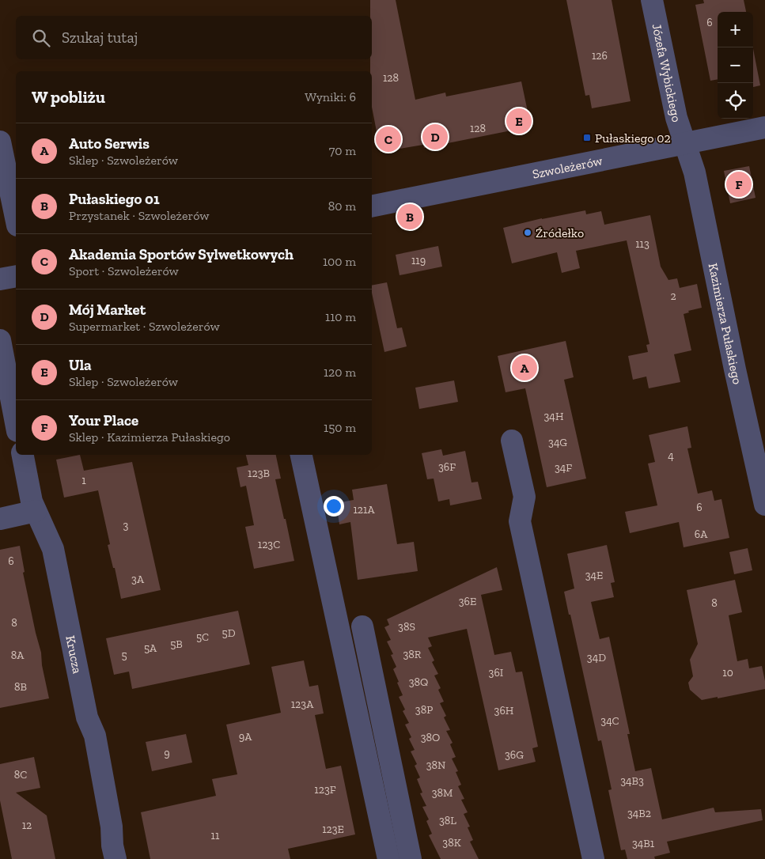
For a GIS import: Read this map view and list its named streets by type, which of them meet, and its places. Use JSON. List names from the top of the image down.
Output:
{
  "streets": {
    "street": [
      "Józefa Wybickiego",
      "Szwoleżerów",
      "Kazimierza Pułaskiego",
      "Krucza"
    ]
  },
  "crossings": [
    ["Józefa Wybickiego", "Szwoleżerów"],
    ["Józefa Wybickiego", "Kazimierza Pułaskiego"],
    ["Szwoleżerów", "Kazimierza Pułaskiego"]
  ],
  "places": {
    "transit": ["Pułaskiego 02"],
    "other": ["Źródełko"]
  },
  "house_numbers": [
    "6",
    "126",
    "128",
    "128",
    "113",
    "119",
    "2",
    "34H",
    "34G",
    "4",
    "36F",
    "34F",
    "123B",
    "1",
    "6",
    "121A",
    "3",
    "6A",
    "123C",
    "6",
    "34E",
    "3A",
    "36E",
    "8",
    "8",
    "38S",
    "5D",
    "5C",
    "5B",
    "5A",
    "38R",
    "8A",
    "5",
    "34D",
    "36I",
    "10",
    "38Q",
    "8B",
    "123A",
    "38P",
    "36H",
    "34C",
    "9A",
    "38O",
    "9",
    "36G",
    "38N",
    "8C",
    "34B3",
    "123F",
    "38M",
    "34B2",
    "38L",
    "12",
    "123E",
    "11",
    "38K",
    "34B1"
  ],
  "page": {
    "map_buttons": ["+", "−"],
    "search": "Szukaj tutaj",
    "heading": ["W pobliżu", "Wyniki: 6"],
    "pins": [
      "E",
      "D",
      "C",
      "F",
      "B",
      "A"
    ],
    "list": [
      {
        "mark": "A",
        "name": "Auto Serwis",
        "note": "Sklep · Szwoleżerów",
        "value": "70 m"
      },
      {
        "mark": "B",
        "name": "Pułaskiego 01",
        "note": "Przystanek · Szwoleżerów",
        "value": "80 m"
      },
      {
        "mark": "C",
        "name": "Akademia Sportów Sylwetkowych",
        "note": "Sport · Szwoleżerów",
        "value": "100 m"
      },
      {
        "mark": "D",
        "name": "Mój Market",
        "note": "Supermarket · Szwoleżerów",
        "value": "110 m"
      },
      {
        "mark": "E",
        "name": "Ula",
        "note": "Sklep · Szwoleżerów",
        "value": "120 m"
      },
      {
        "mark": "F",
        "name": "Your Place",
        "note": "Sklep · Kazimierza Pułaskiego",
        "value": "150 m"
      }
    ]
  }
}
